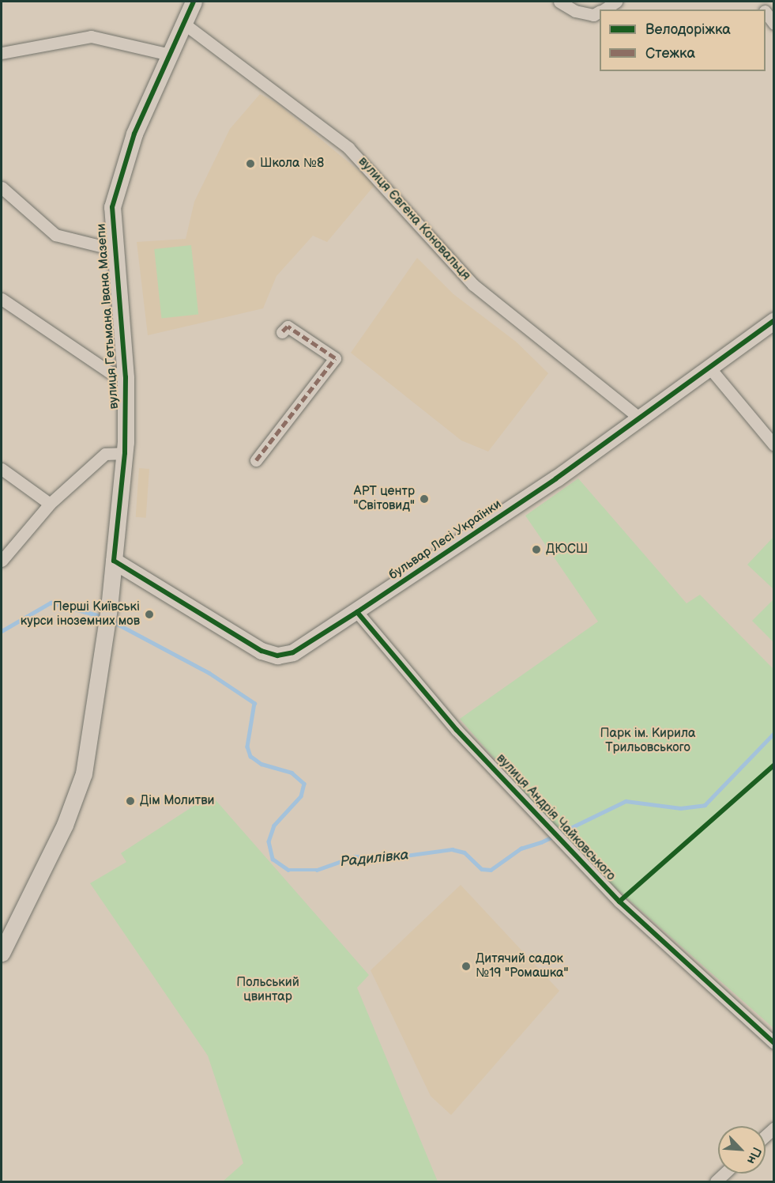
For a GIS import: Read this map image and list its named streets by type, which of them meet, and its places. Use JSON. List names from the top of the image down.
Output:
{
  "streets": {
    "main road": ["вулиця Гетьмана Івана Мазепи", "бульвар Лесі Українки"],
    "street": ["вулиця Євгена Коновальця", "вулиця Андрія Чайковського"]
  },
  "crossings": [
    ["вулиця Євгена Коновальця", "вулиця Гетьмана Івана Мазепи"],
    ["вулиця Євгена Коновальця", "бульвар Лесі Українки"],
    ["вулиця Гетьмана Івана Мазепи", "бульвар Лесі Українки"],
    ["бульвар Лесі Українки", "вулиця Андрія Чайковського"]
  ],
  "water": ["Радилівка"],
  "parks": ["Парк ім. Кирила Трильовського", "Польський цвинтар"],
  "places": [
    "Школа №8",
    "АРТ центр \"Світовид\"",
    "ДЮСШ",
    "Перші Київські курси іноземних мов",
    "Дім Молитви",
    "Дитячий садок №19 \"Ромашка\""
  ],
  "legend": ["Велодоріжка", "Стежка"],
  "north": "bottom right"
}
